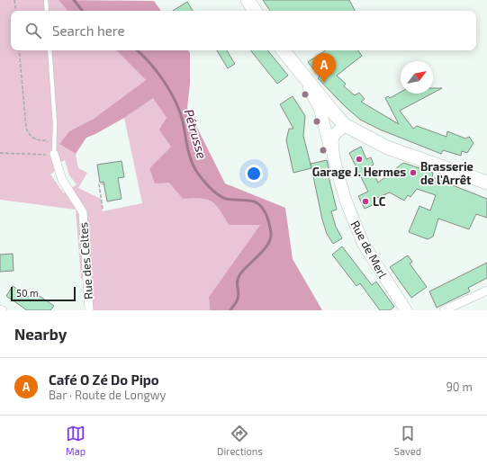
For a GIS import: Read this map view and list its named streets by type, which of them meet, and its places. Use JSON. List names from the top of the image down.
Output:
{
  "streets": {
    "main road": ["Rue de Merl"],
    "street": ["Rue des Celtes"]
  },
  "water": ["Pétrusse"],
  "places": ["Garage J. Hermes", "Brasserie de l'Arrêt", "LC"],
  "scale_bar": "50 m",
  "north": "top right",
  "page": {
    "search": "Search here",
    "pins": "A",
    "scale": "50 m",
    "heading": "Nearby",
    "list": [
      {
        "mark": "A",
        "name": "Café O Zé Do Pipo",
        "note": "Bar · Route de Longwy",
        "value": "90 m"
      }
    ],
    "nav": ["Map", "Directions", "Saved"]
  }
}
